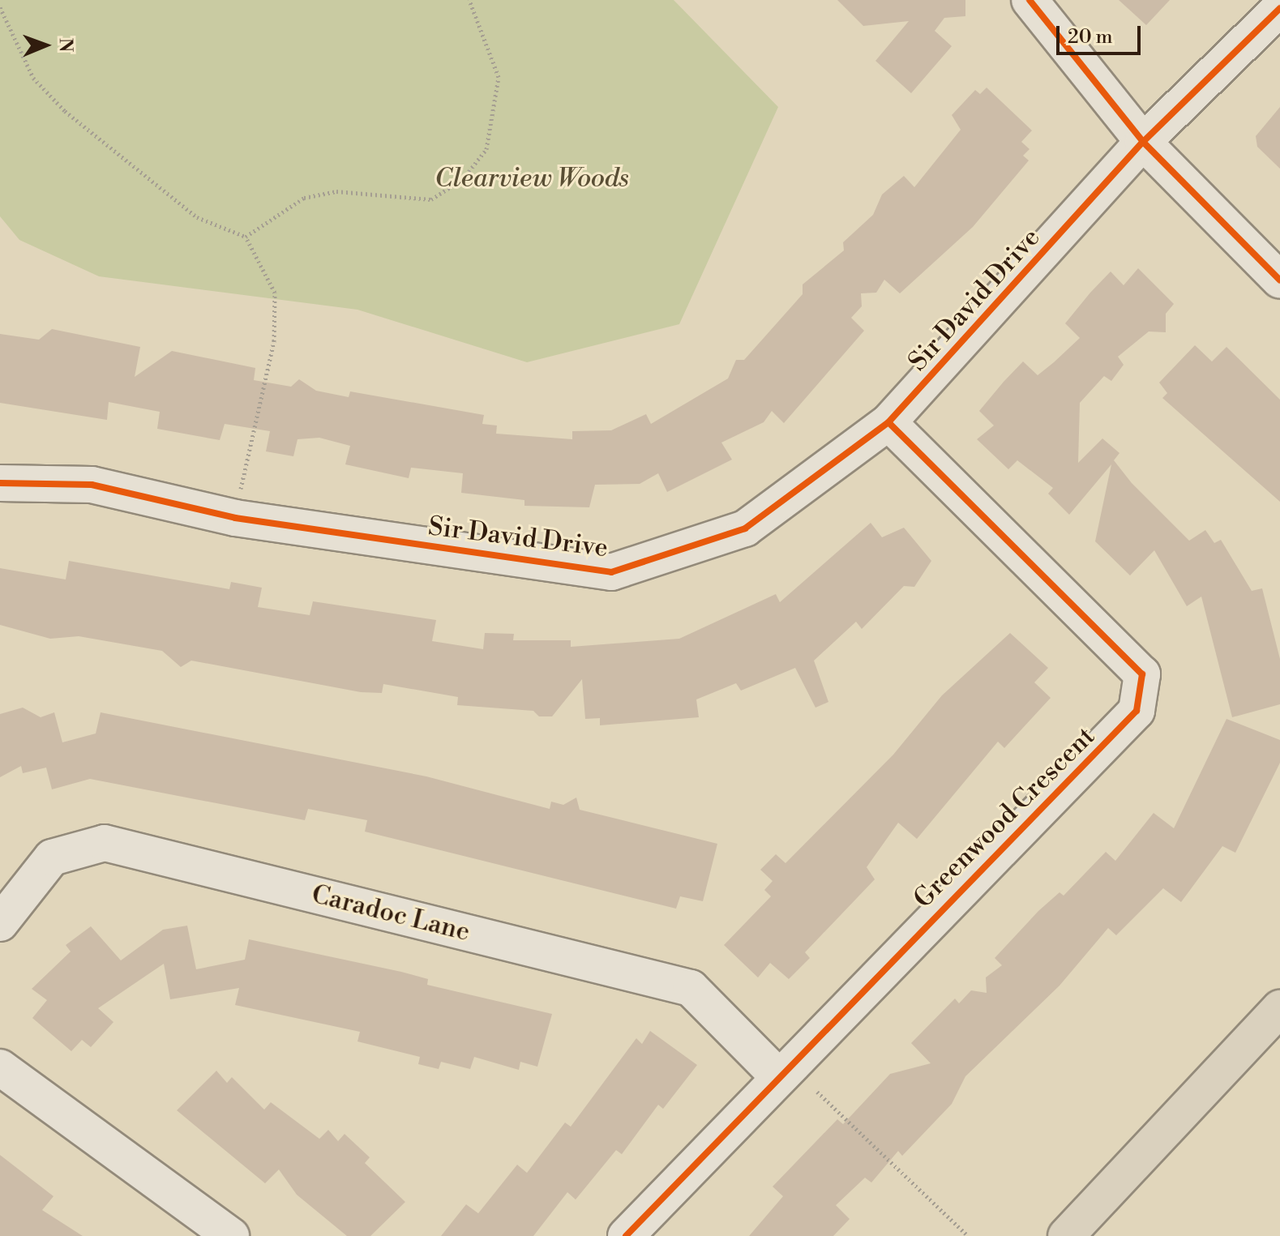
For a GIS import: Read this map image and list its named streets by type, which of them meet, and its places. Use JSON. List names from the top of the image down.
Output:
{
  "streets": {
    "street": ["Sir David Drive", "Greenwood Crescent", "Caradoc Lane"]
  },
  "crossings": [
    ["Sir David Drive", "Greenwood Crescent"],
    ["Greenwood Crescent", "Caradoc Lane"]
  ],
  "parks": ["Clearview Woods"],
  "scale_bar": "20 m",
  "north": "right"
}
